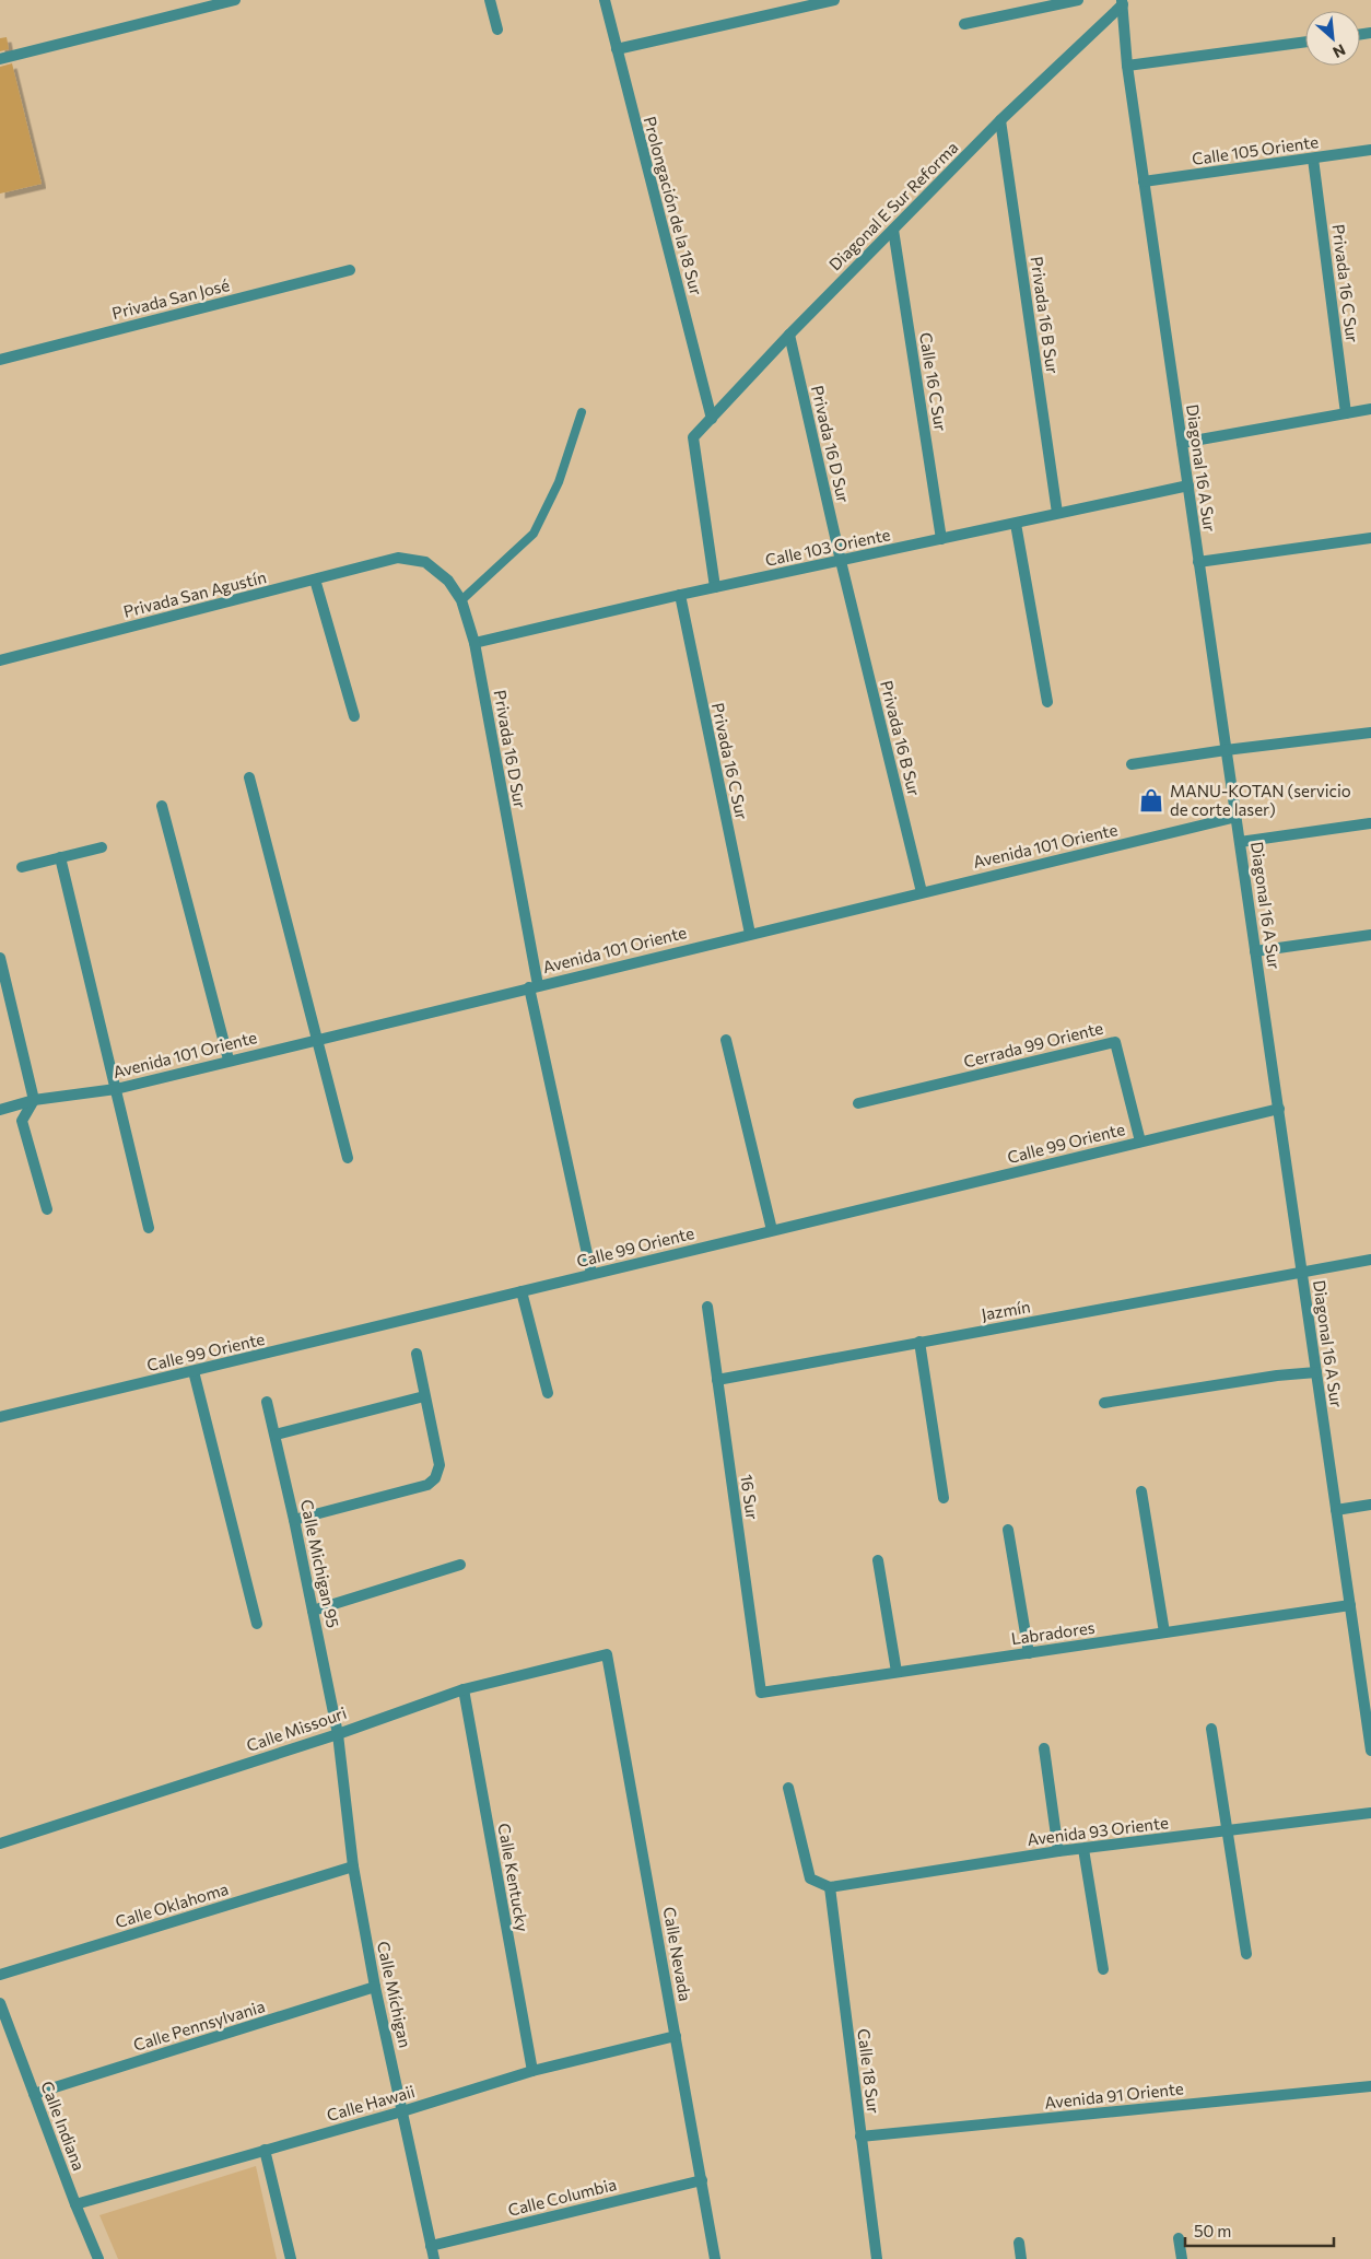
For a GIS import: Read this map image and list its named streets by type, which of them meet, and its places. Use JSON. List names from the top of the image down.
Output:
{
  "streets": {
    "street": [
      "Calle 105 Oriente",
      "Prolongación de la 18 Sur",
      "Diagonal E Sur Reforma",
      "Privada 16 C Sur",
      "Privada San José",
      "Privada 16 B Sur",
      "Calle 16 C Sur",
      "Privada 16 D Sur",
      "Diagonal 16 A Sur",
      "Calle 103 Oriente",
      "Privada San Agustín",
      "Avenida 101 Oriente",
      "Cerrada 99 Oriente",
      "Calle 99 Oriente",
      "Jazmín",
      "16 Sur",
      "Calle Michigan 95",
      "Labradores",
      "Calle Missouri",
      "Avenida 93 Oriente",
      "Calle Kentucky",
      "Calle Oklahoma",
      "Calle Nevada",
      "Calle Míchigan",
      "Calle Pennsylvania",
      "Calle 18 Sur",
      "Avenida 91 Oriente",
      "Calle Hawaii",
      "Calle Indiana",
      "Calle Columbia"
    ]
  },
  "crossings": [
    ["Calle 105 Oriente", "Privada 16 C Sur"],
    ["Calle 105 Oriente", "Diagonal 16 A Sur"],
    ["Prolongación de la 18 Sur", "Diagonal E Sur Reforma"],
    ["Diagonal E Sur Reforma", "Privada 16 B Sur"],
    ["Diagonal E Sur Reforma", "Calle 16 C Sur"],
    ["Diagonal E Sur Reforma", "Privada 16 D Sur"],
    ["Diagonal E Sur Reforma", "Diagonal 16 A Sur"],
    ["Diagonal E Sur Reforma", "Calle 103 Oriente"],
    ["Privada 16 C Sur", "Calle 103 Oriente"],
    ["Privada 16 C Sur", "Avenida 101 Oriente"],
    ["Privada 16 B Sur", "Privada 16 D Sur"],
    ["Privada 16 B Sur", "Calle 103 Oriente"],
    ["Privada 16 B Sur", "Avenida 101 Oriente"],
    ["Calle 16 C Sur", "Calle 103 Oriente"],
    ["Privada 16 D Sur", "Calle 103 Oriente"],
    ["Privada 16 D Sur", "Privada San Agustín"],
    ["Privada 16 D Sur", "Avenida 101 Oriente"],
    ["Privada 16 D Sur", "Calle 99 Oriente"],
    ["Diagonal 16 A Sur", "Calle 103 Oriente"],
    ["Diagonal 16 A Sur", "Avenida 101 Oriente"],
    ["Diagonal 16 A Sur", "Calle 99 Oriente"],
    ["Diagonal 16 A Sur", "Jazmín"],
    ["Diagonal 16 A Sur", "Labradores"],
    ["Cerrada 99 Oriente", "Calle 99 Oriente"],
    ["Jazmín", "16 Sur"],
    ["16 Sur", "Labradores"],
    ["Calle Michigan 95", "Calle Missouri"],
    ["Calle Michigan 95", "Calle Míchigan"],
    ["Calle Missouri", "Calle Kentucky"],
    ["Calle Missouri", "Calle Nevada"],
    ["Calle Missouri", "Calle Míchigan"],
    ["Avenida 93 Oriente", "Calle 18 Sur"],
    ["Calle Kentucky", "Calle Hawaii"],
    ["Calle Oklahoma", "Calle Míchigan"],
    ["Calle Nevada", "Calle Hawaii"],
    ["Calle Nevada", "Calle Columbia"],
    ["Calle Míchigan", "Calle Pennsylvania"],
    ["Calle Míchigan", "Calle Hawaii"],
    ["Calle Míchigan", "Calle Columbia"],
    ["Calle Pennsylvania", "Calle Indiana"],
    ["Calle 18 Sur", "Avenida 91 Oriente"],
    ["Calle Hawaii", "Calle Indiana"]
  ],
  "places": {
    "shop": ["MANU-KOTAN (servicio de corte laser)"]
  },
  "scale_bar": "50 m",
  "north": "bottom right"
}
